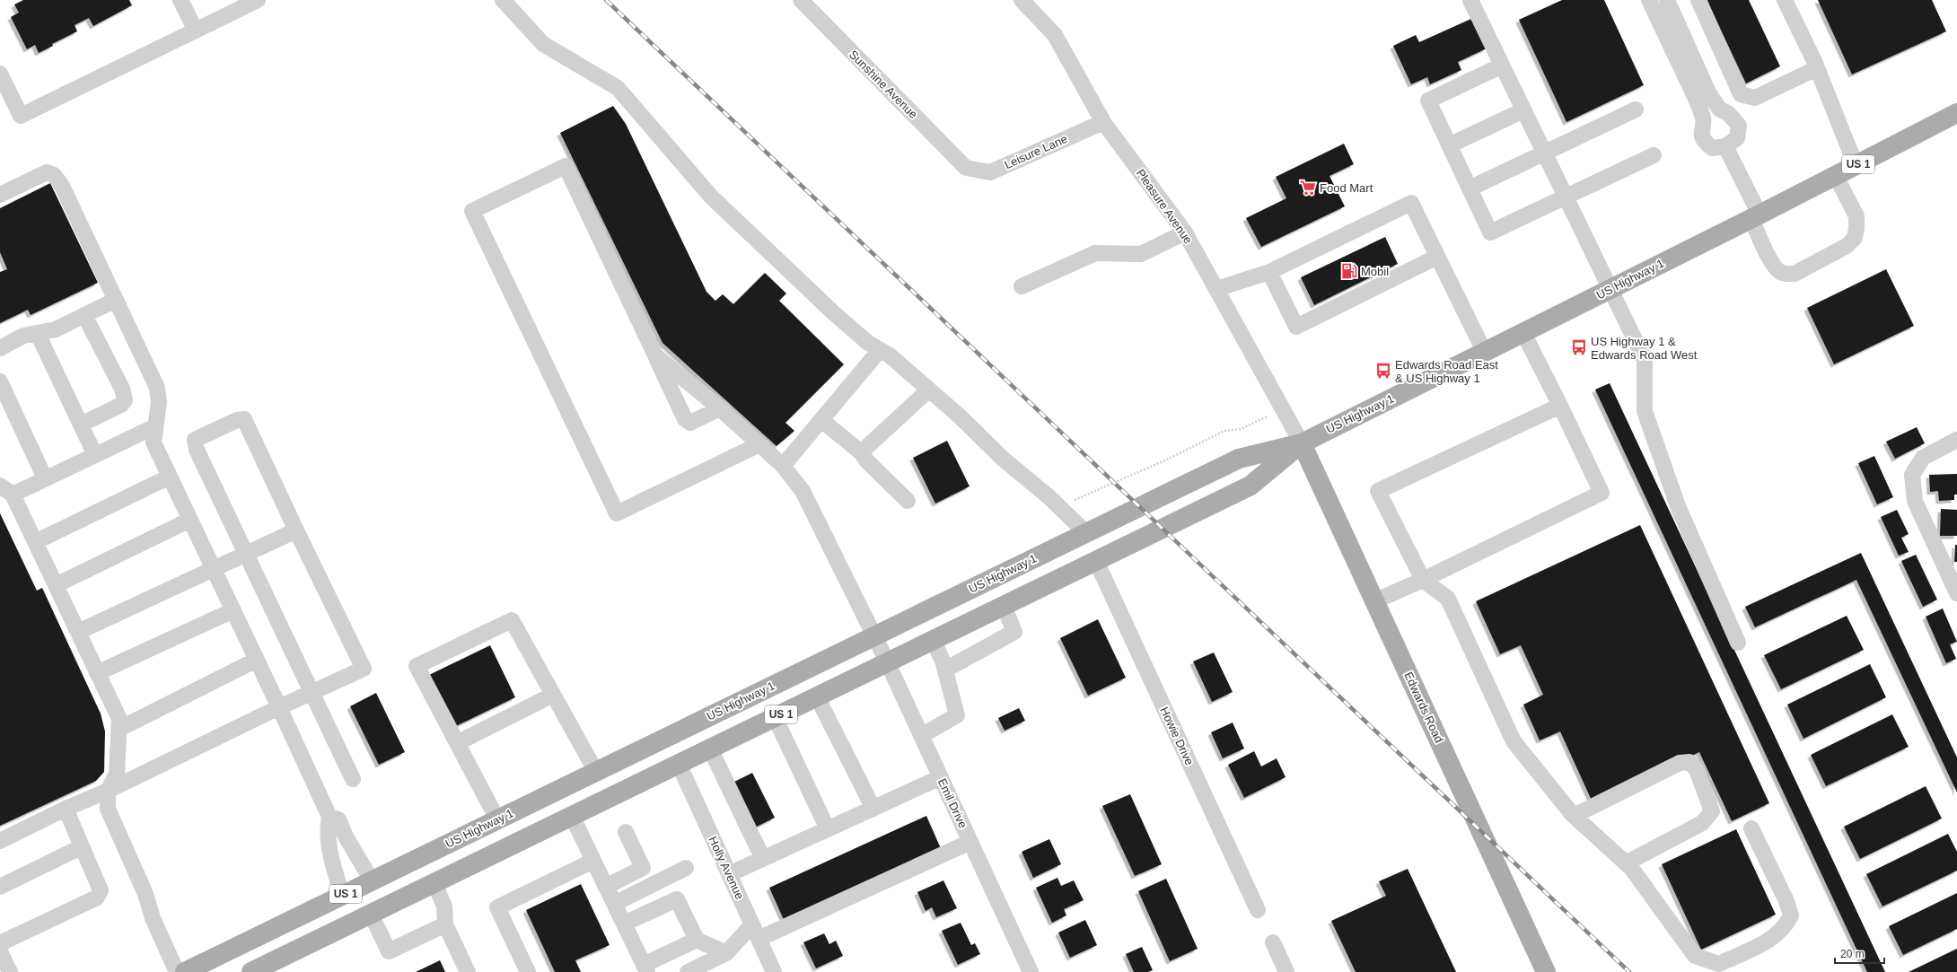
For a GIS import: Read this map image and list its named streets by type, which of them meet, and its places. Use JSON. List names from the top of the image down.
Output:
{
  "streets": {
    "main road": ["US 1", "US Highway 1", "Edwards Road"],
    "street": [
      "Sunshine Avenue",
      "Leisure Lane",
      "Pleasure Avenue",
      "Howie Drive",
      "Emil Drive",
      "Holly Avenue"
    ]
  },
  "crossings": [
    ["Sunshine Avenue", "Leisure Lane"],
    ["Leisure Lane", "Pleasure Avenue"],
    ["Pleasure Avenue", "US Highway 1"],
    ["Pleasure Avenue", "Edwards Road"],
    ["US Highway 1", "Edwards Road"],
    ["US Highway 1", "Howie Drive"],
    ["US Highway 1", "Emil Drive"],
    ["US Highway 1", "Holly Avenue"]
  ],
  "places": {
    "supermarket": ["Food Mart"],
    "fuel station": ["Mobil"],
    "bus stop": ["US Highway 1 & Edwards Road West", "Edwards Road East & US Highway 1"]
  },
  "scale_bar": "20 m"
}
